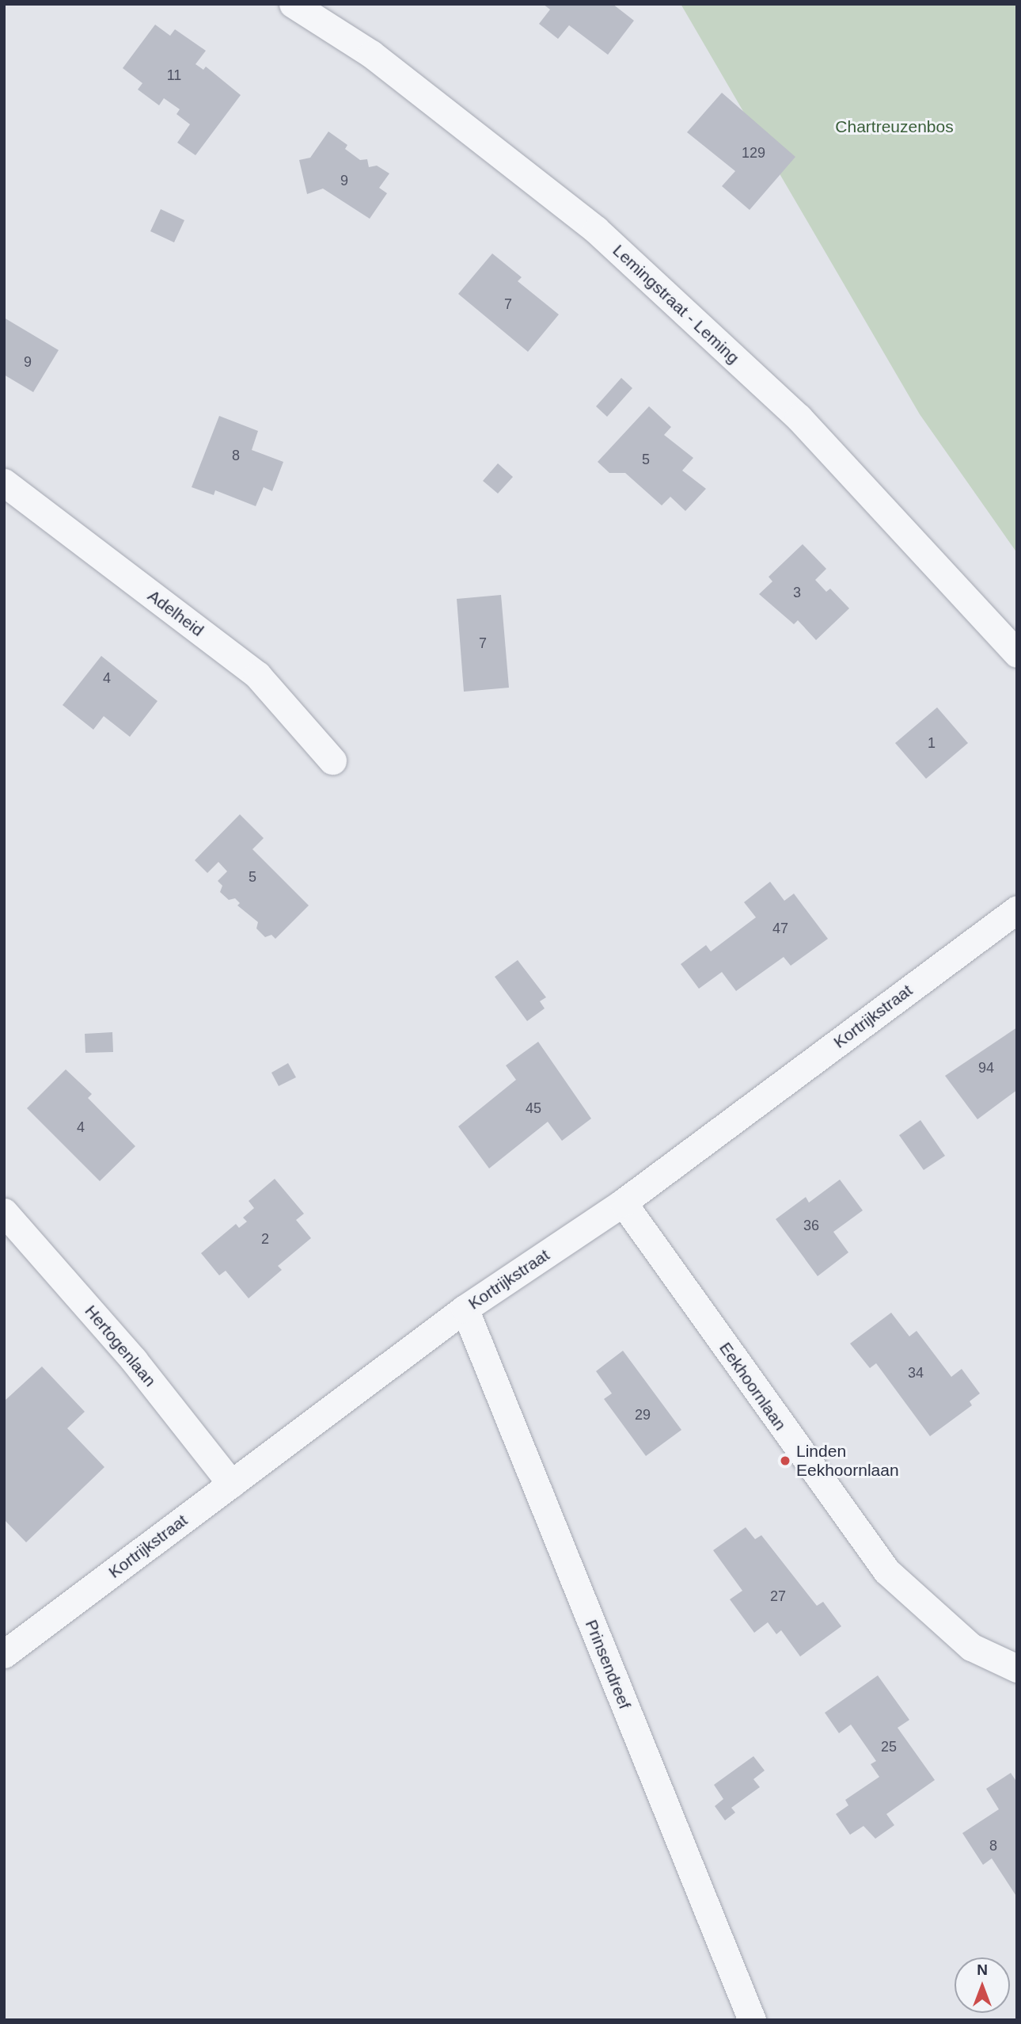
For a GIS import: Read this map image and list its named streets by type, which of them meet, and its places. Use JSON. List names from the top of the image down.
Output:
{
  "streets": {
    "street": [
      "Lemingstraat - Leming",
      "Adelheid",
      "Kortrijkstraat",
      "Hertogenlaan",
      "Eekhoornlaan",
      "Prinsendreef"
    ]
  },
  "crossings": [
    ["Kortrijkstraat", "Hertogenlaan"],
    ["Kortrijkstraat", "Eekhoornlaan"],
    ["Kortrijkstraat", "Prinsendreef"]
  ],
  "parks": ["Chartreuzenbos"],
  "places": ["Linden Eekhoornlaan"],
  "house_numbers": [
    "11",
    "129",
    "9",
    "7",
    "9",
    "8",
    "5",
    "3",
    "7",
    "4",
    "1",
    "5",
    "47",
    "94",
    "45",
    "4",
    "36",
    "2",
    "34",
    "29",
    "27",
    "25",
    "8"
  ],
  "north": "top"
}
